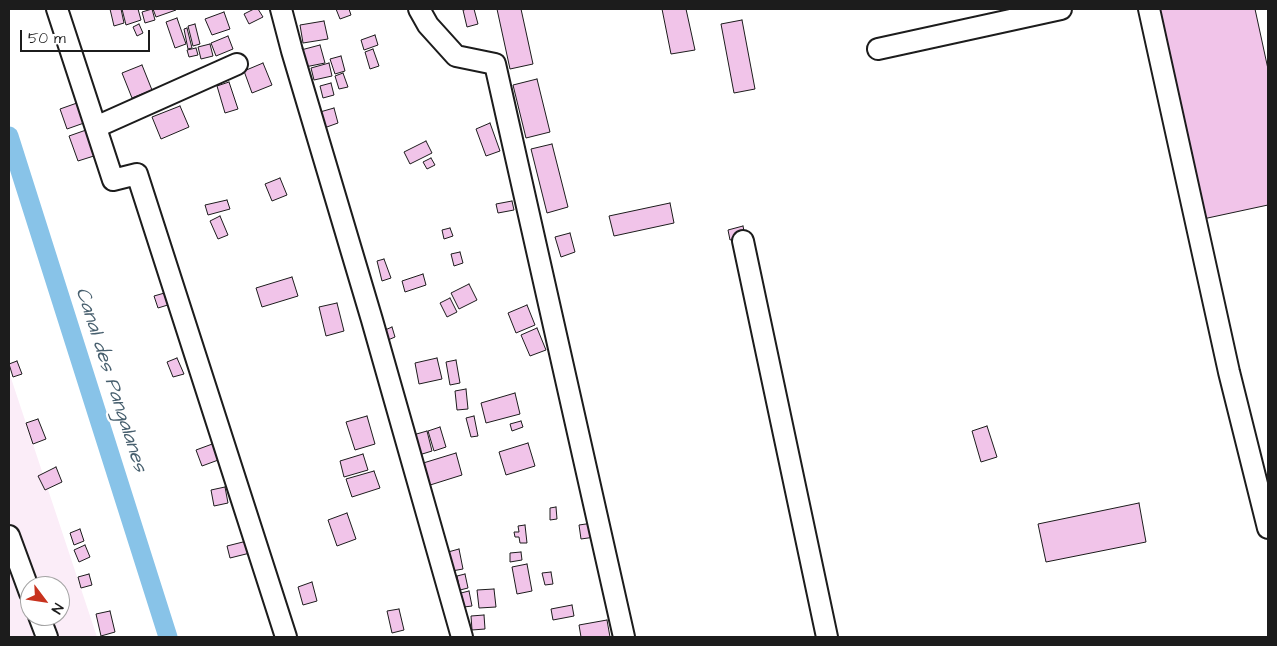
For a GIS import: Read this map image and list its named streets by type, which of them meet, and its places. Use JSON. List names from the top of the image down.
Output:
{
  "water": ["Canal des Pangalanes"],
  "scale_bar": "50 m",
  "north": "bottom right"
}
